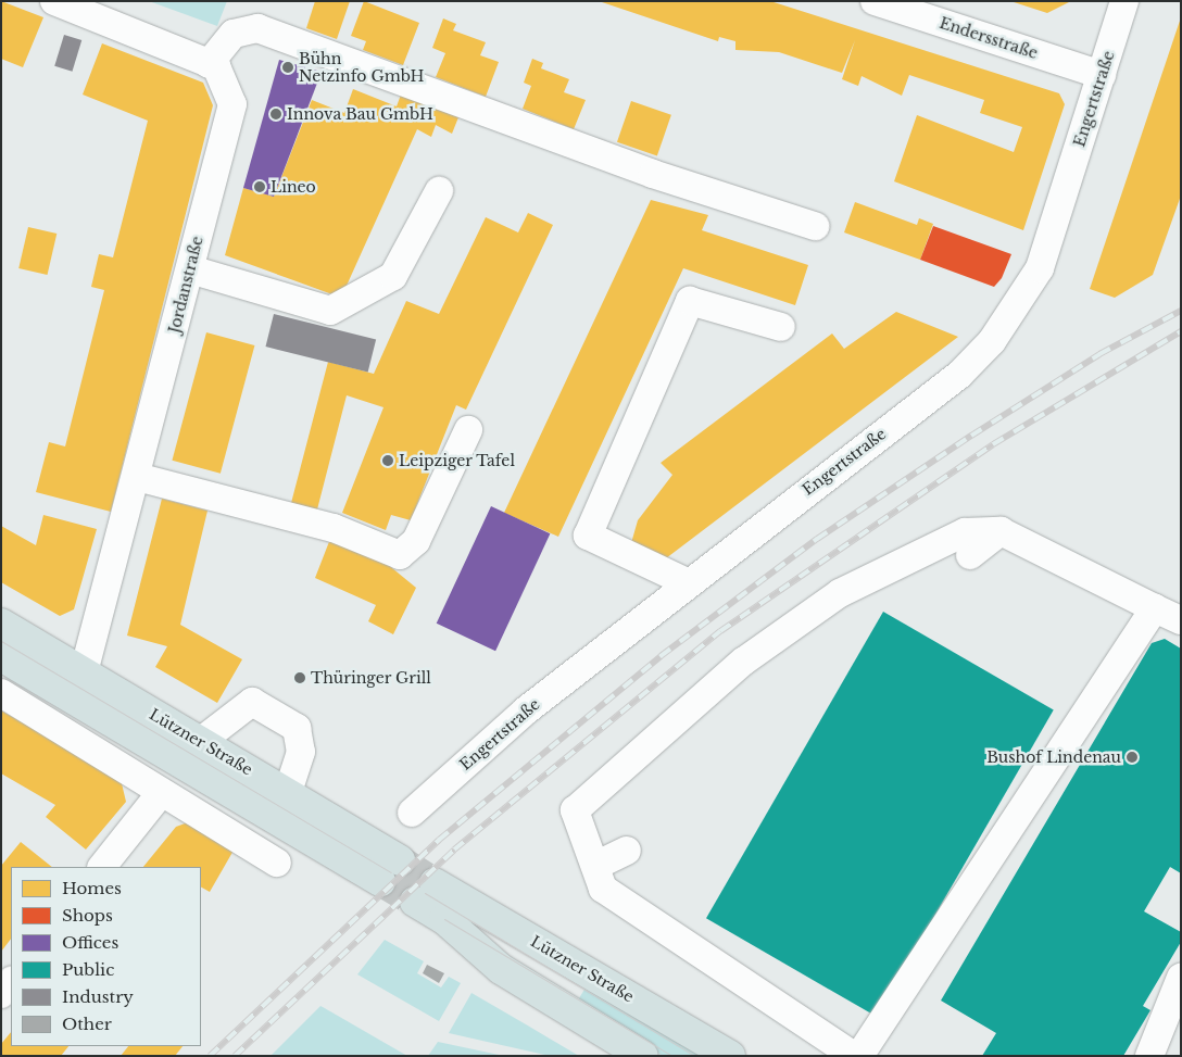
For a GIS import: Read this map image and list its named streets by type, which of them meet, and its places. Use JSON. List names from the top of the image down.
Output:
{
  "streets": {
    "main road": ["Lützner Straße"],
    "street": ["Endersstraße", "Engertstraße", "Jordanstraße"]
  },
  "crossings": [
    ["Endersstraße", "Engertstraße"],
    ["Jordanstraße", "Lützner Straße"]
  ],
  "places": [
    "Bühn Netzinfo GmbH",
    "Innova Bau GmbH",
    "Lineo",
    "Leipziger Tafel",
    "Thüringer Grill",
    "Bushof Lindenau"
  ],
  "legend": [
    "Homes",
    "Shops",
    "Offices",
    "Public",
    "Industry",
    "Other"
  ]
}
